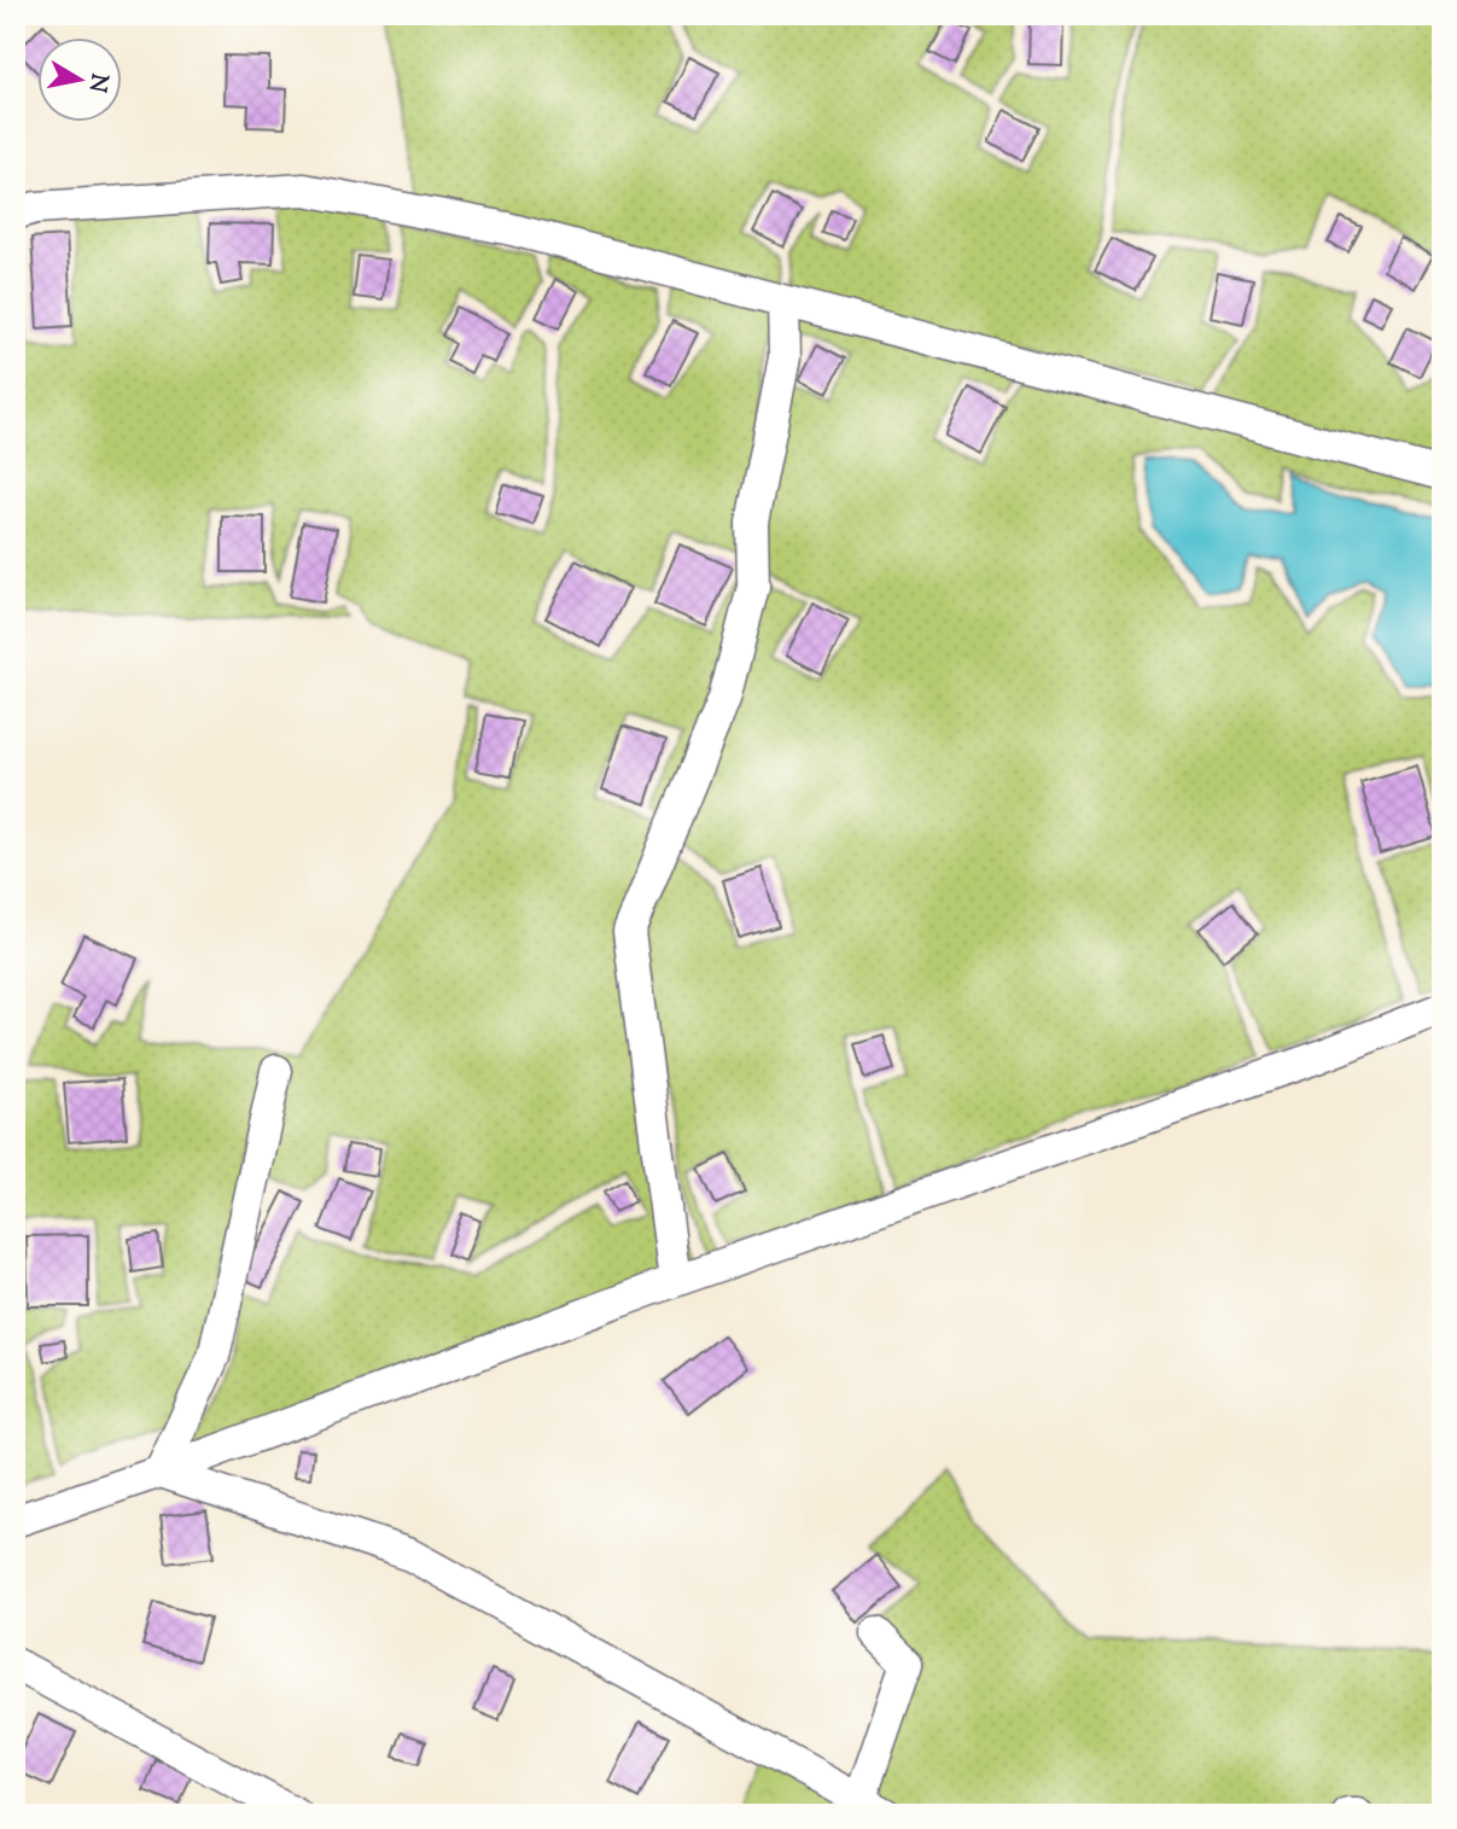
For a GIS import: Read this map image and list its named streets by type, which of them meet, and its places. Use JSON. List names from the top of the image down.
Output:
{
  "north": "right"
}
